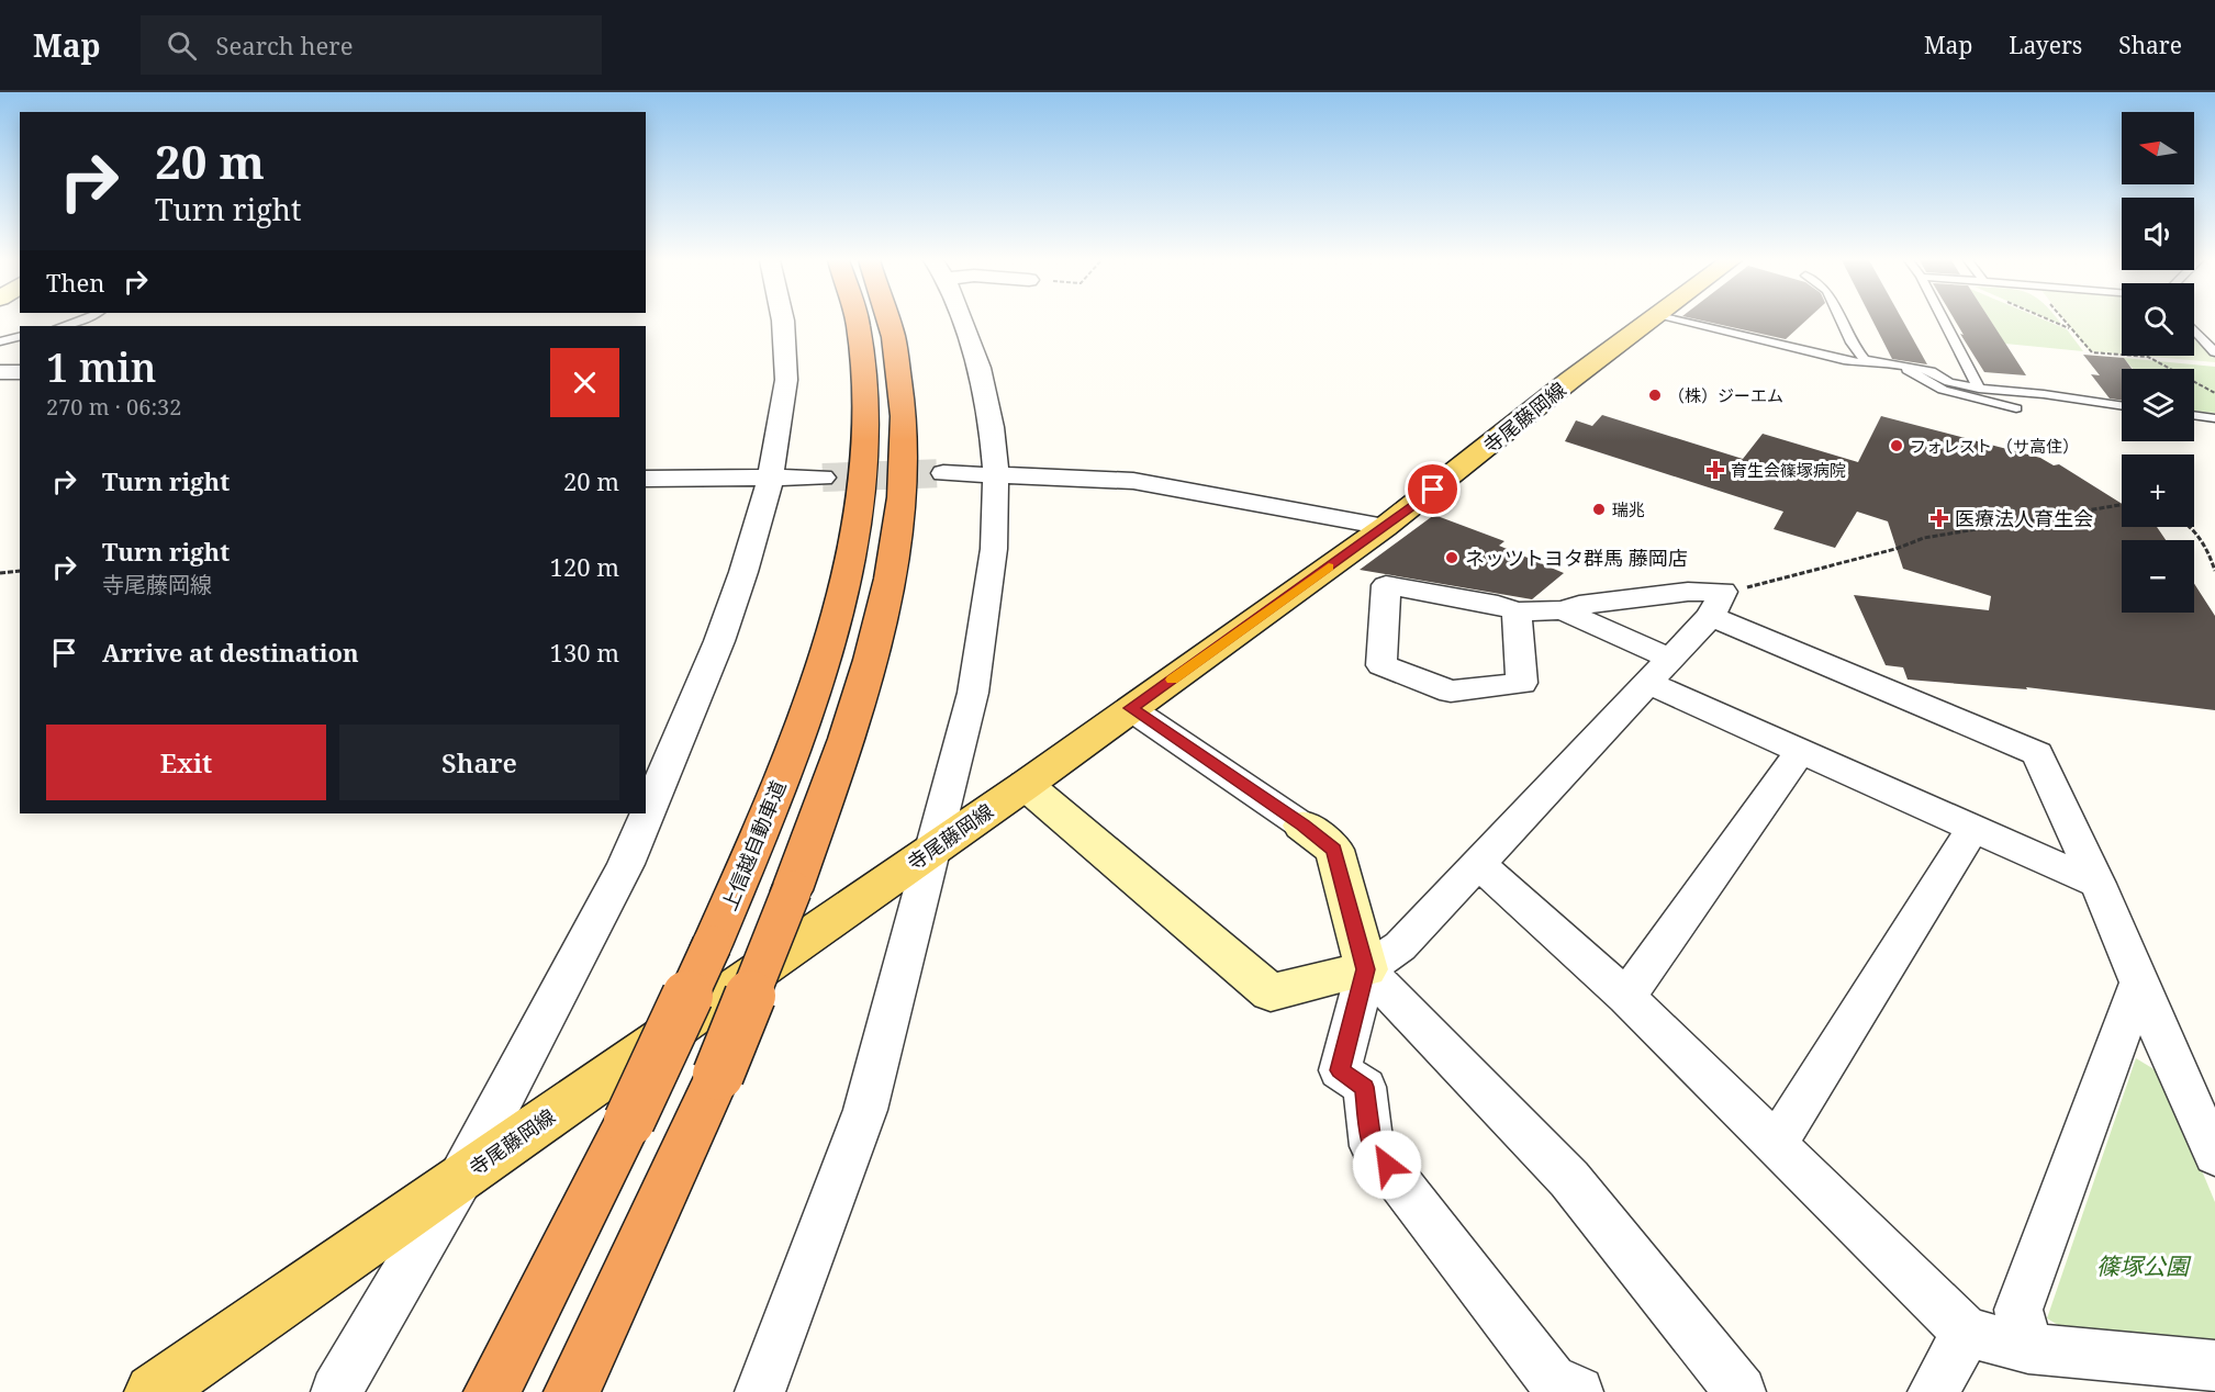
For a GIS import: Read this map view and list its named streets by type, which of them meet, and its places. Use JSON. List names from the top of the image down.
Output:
{
  "streets": {
    "highway": ["上信越自動車道"],
    "main road": ["寺尾藤岡線"]
  },
  "parks": ["篠塚公園"],
  "places": {
    "other": [
      "（株）ジーエム",
      "フォレスト （サ高住）",
      "瑞兆",
      "ネッツトヨタ群馬 藤岡店"
    ],
    "health": ["育生会篠塚病院", "医療法人育生会"]
  },
  "north": "left",
  "page": {
    "header": "Map",
    "search": "Search here",
    "nav": ["Map", "Layers", "Share"],
    "map_buttons": ["+", "−"],
    "turn": ["20 m", "Turn right"],
    "then": "Then",
    "heading": ["1 min", "270 m · 06:32"],
    "list": [
      {
        "name": "Turn right",
        "value": "20 m"
      },
      {
        "name": "Turn right",
        "note": "寺尾藤岡線",
        "value": "120 m"
      },
      {
        "name": "Arrive at destination",
        "value": "130 m"
      }
    ],
    "buttons": ["Exit", "Share"]
  }
}
